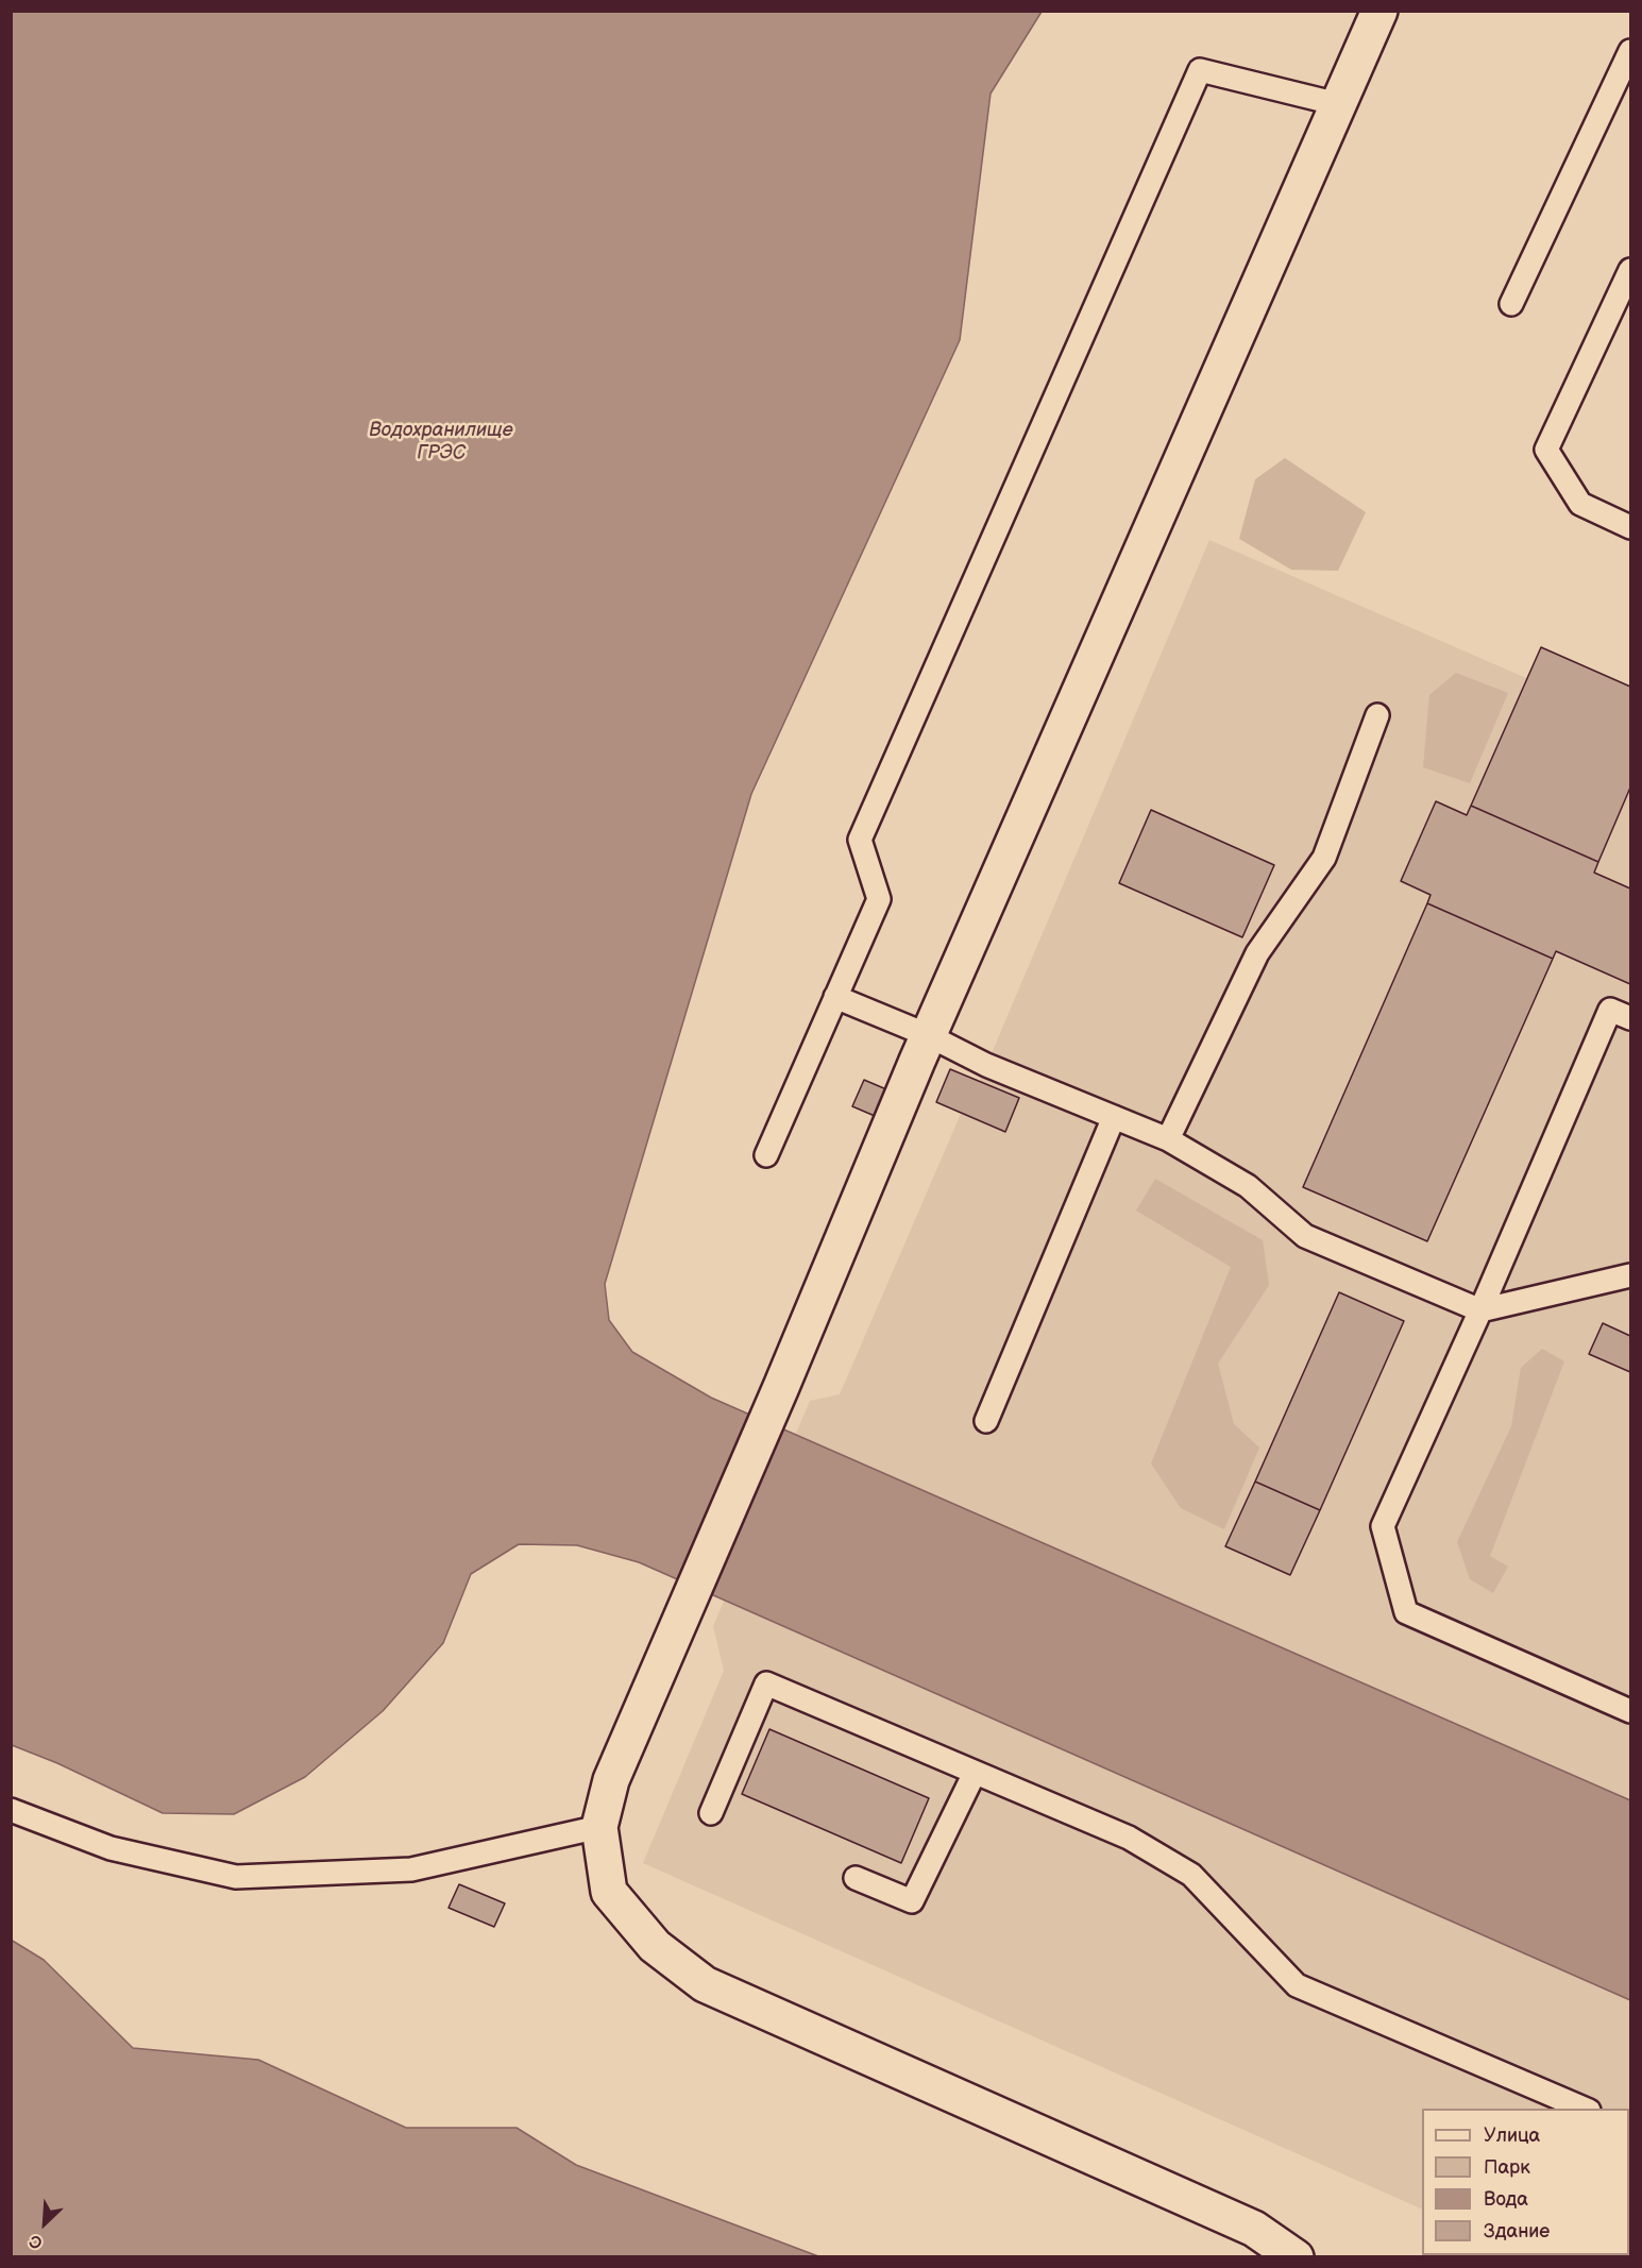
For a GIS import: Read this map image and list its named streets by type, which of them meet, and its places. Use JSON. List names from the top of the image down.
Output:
{
  "water": ["Водохранилище ГРЭС"],
  "legend": [
    "Улица",
    "Парк",
    "Вода",
    "Здание"
  ],
  "north": "bottom left"
}
